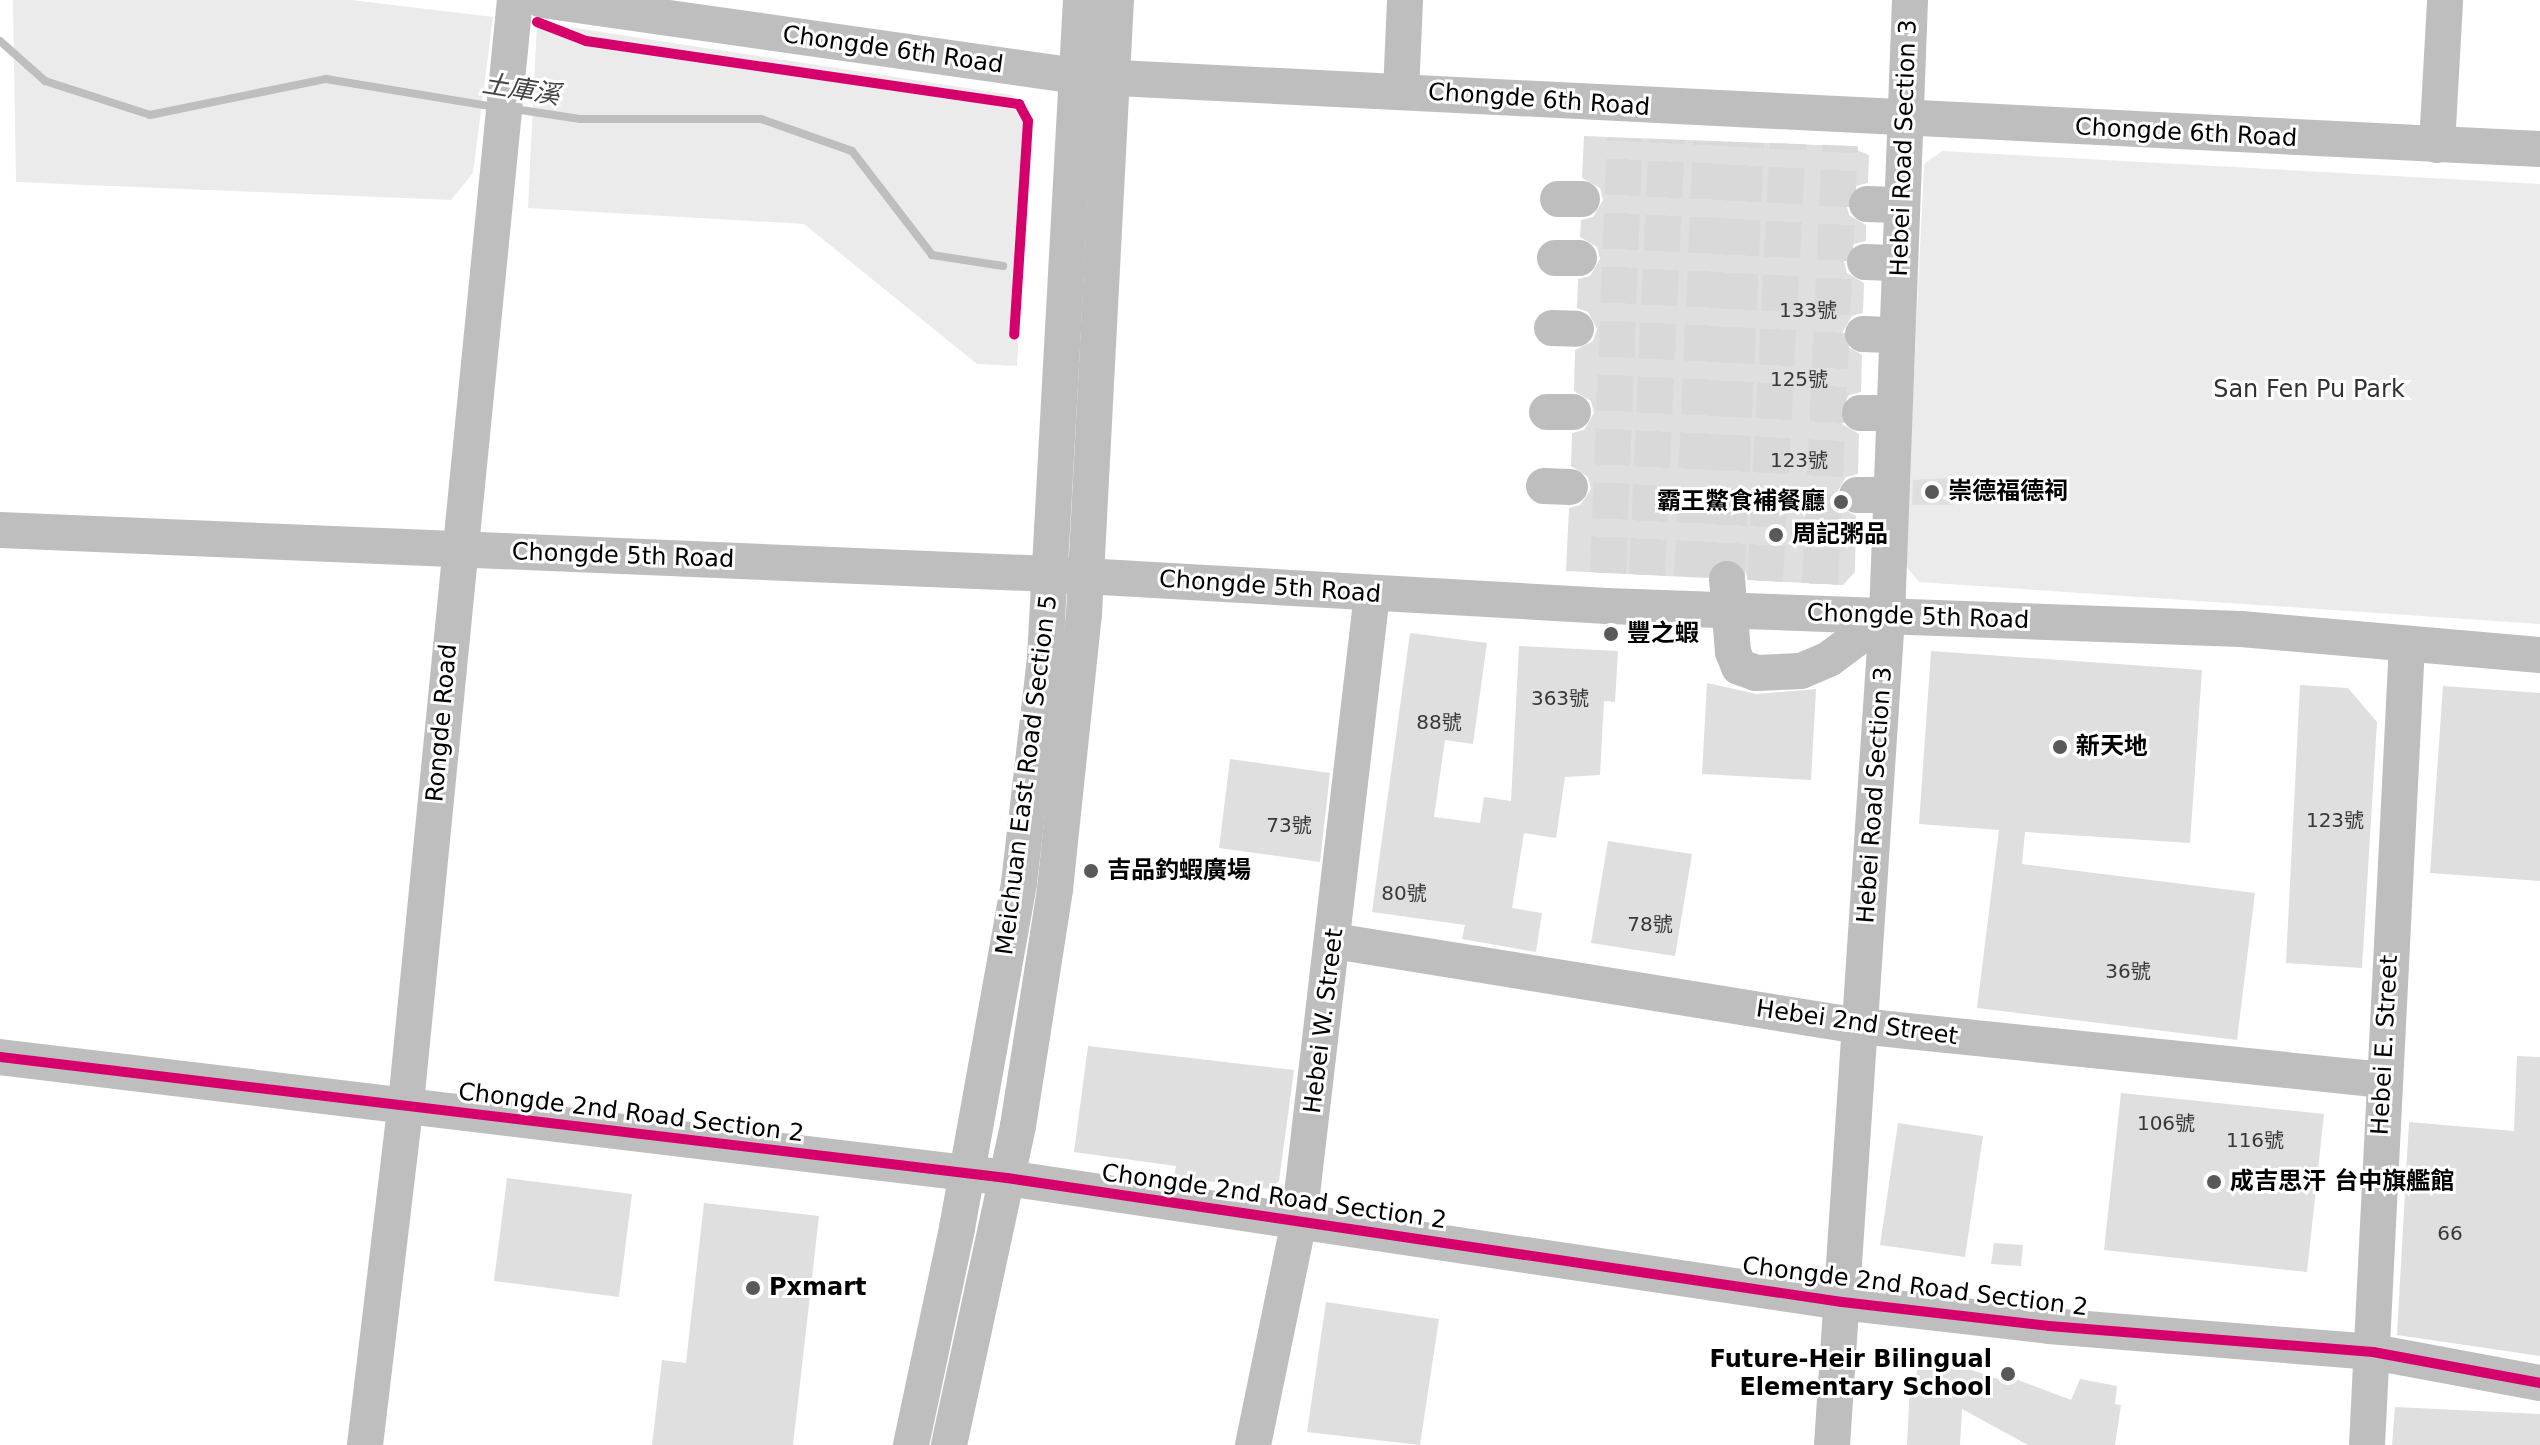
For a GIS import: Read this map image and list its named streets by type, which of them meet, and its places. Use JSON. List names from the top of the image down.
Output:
{
  "streets": {
    "street": [
      "Chongde 6th Road",
      "Hebei Road Section 3",
      "Chongde 5th Road",
      "Rongde Road",
      "Meichuan East Road Section 5",
      "Hebei W. Street",
      "Hebei 2nd Street",
      "Hebei E. Street",
      "Chongde 2nd Road Section 2"
    ]
  },
  "crossings": [
    ["Chongde 6th Road", "Hebei Road Section 3"],
    ["Chongde 6th Road", "Meichuan East Road Section 5"],
    ["Hebei Road Section 3", "Chongde 5th Road"],
    ["Hebei Road Section 3", "Hebei 2nd Street"],
    ["Hebei Road Section 3", "Chongde 2nd Road Section 2"],
    ["Chongde 5th Road", "Rongde Road"],
    ["Chongde 5th Road", "Meichuan East Road Section 5"],
    ["Chongde 5th Road", "Hebei W. Street"],
    ["Chongde 5th Road", "Hebei E. Street"],
    ["Rongde Road", "Chongde 2nd Road Section 2"],
    ["Meichuan East Road Section 5", "Chongde 2nd Road Section 2"],
    ["Hebei W. Street", "Hebei 2nd Street"],
    ["Hebei W. Street", "Chongde 2nd Road Section 2"],
    ["Hebei 2nd Street", "Hebei E. Street"],
    ["Hebei E. Street", "Chongde 2nd Road Section 2"]
  ],
  "water": ["土庫溪"],
  "parks": ["San Fen Pu Park"],
  "places": [
    "崇德福德祠",
    "霸王鱉食補餐廳",
    "周記粥品",
    "豐之蝦",
    "新天地",
    "吉品釣蝦廣場",
    "成吉思汗 台中旗艦館",
    "Pxmart",
    "Future-Heir Bilingual Elementary School"
  ],
  "house_numbers": [
    "133號",
    "125號",
    "123號",
    "363號",
    "88號",
    "123號",
    "73號",
    "80號",
    "78號",
    "36號",
    "106號",
    "116號",
    "66"
  ]
}
